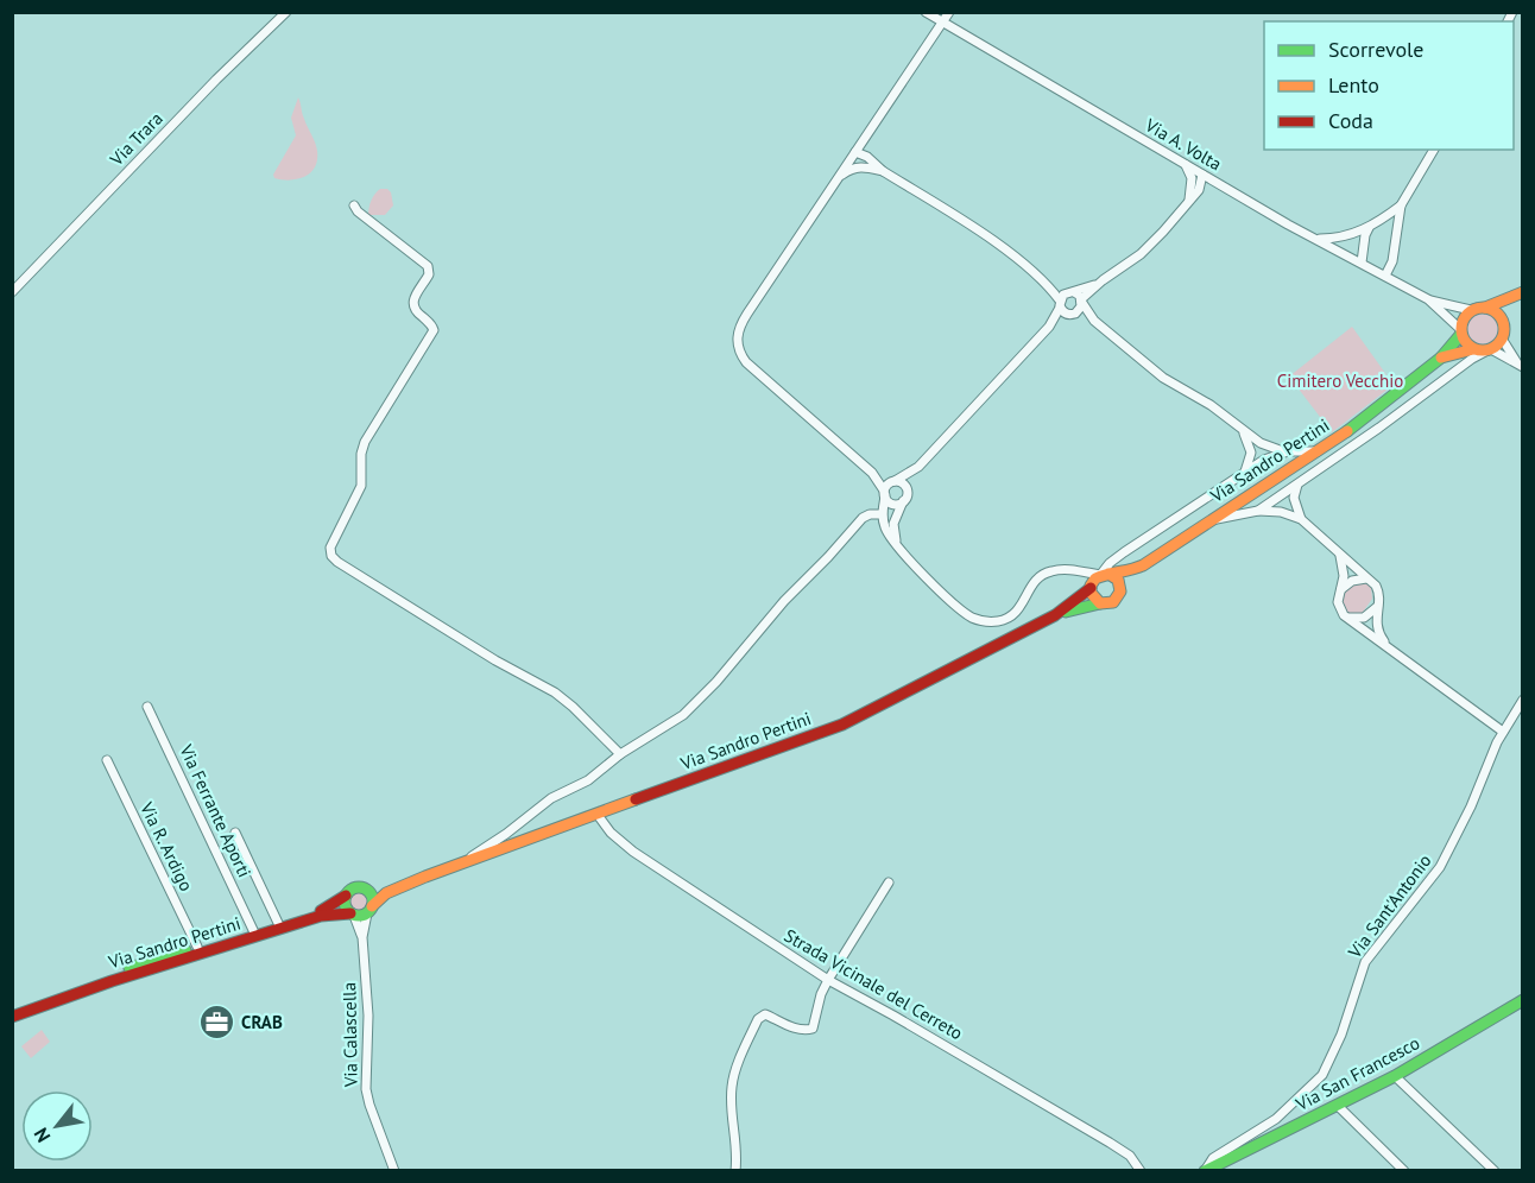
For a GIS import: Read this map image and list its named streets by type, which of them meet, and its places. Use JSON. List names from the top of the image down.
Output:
{
  "streets": {
    "main road": ["Via Sandro Pertini", "Via San Francesco"],
    "street": [
      "Via Trara",
      "Via A. Volta",
      "Via Ferrante Aporti",
      "Via R. Ardigo",
      "Via Sant'Antonio",
      "Strada Vicinale del Cerreto",
      "Via Calascella"
    ]
  },
  "crossings": [
    ["Via A. Volta", "Via Sandro Pertini"],
    ["Via Sandro Pertini", "Via Ferrante Aporti"],
    ["Via Sandro Pertini", "Via R. Ardigo"],
    ["Via Sandro Pertini", "Strada Vicinale del Cerreto"],
    ["Via Sandro Pertini", "Via Calascella"],
    ["Via Sant'Antonio", "Via San Francesco"]
  ],
  "parks": ["Cimitero Vecchio"],
  "places": {
    "office": ["CRAB"]
  },
  "legend": ["Scorrevole", "Lento", "Coda"],
  "north": "bottom left"
}
